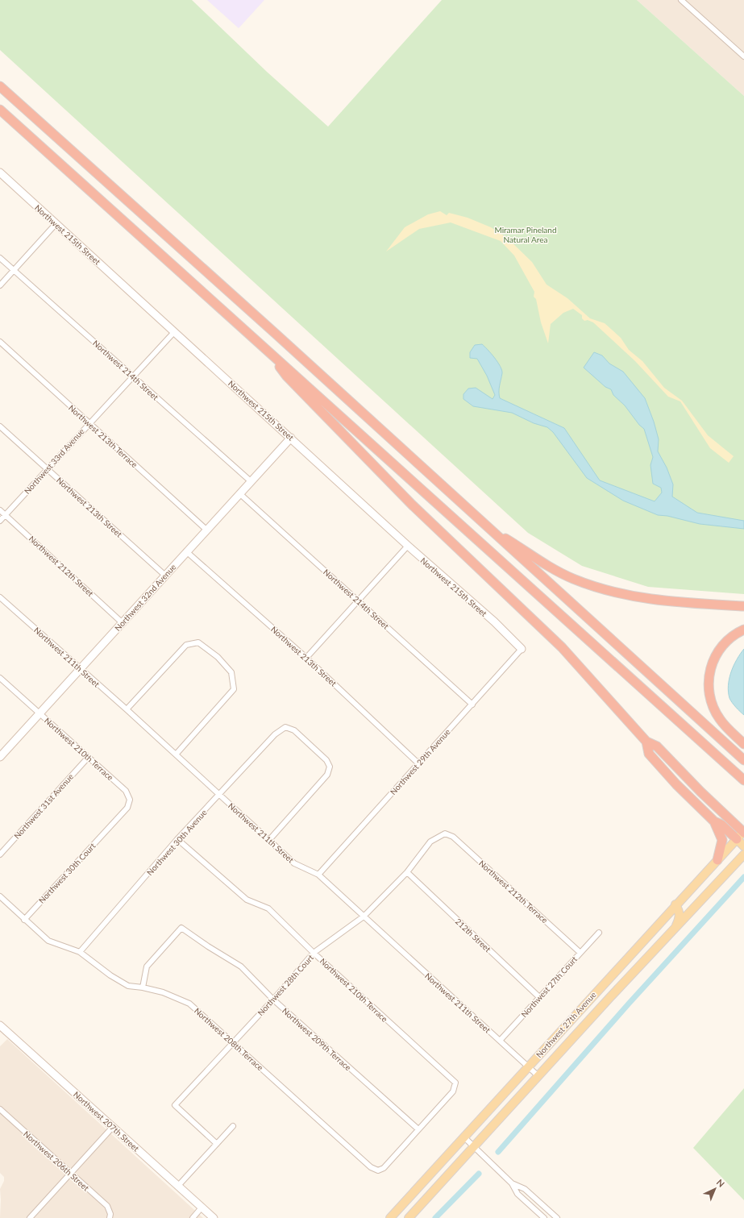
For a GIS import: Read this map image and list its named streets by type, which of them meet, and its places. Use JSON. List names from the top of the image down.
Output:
{
  "streets": {
    "main road": ["Northwest 27th Avenue"],
    "street": [
      "Northwest 215th Street",
      "Northwest 214th Street",
      "Northwest 213th Terrace",
      "Northwest 33rd Avenue",
      "Northwest 213th Street",
      "Northwest 212th Street",
      "Northwest 32nd Avenue",
      "Northwest 211th Street",
      "Northwest 210th Terrace",
      "Northwest 29th Avenue",
      "Northwest 31st Avenue",
      "Northwest 30th Avenue",
      "Northwest 30th Court",
      "Northwest 212th Terrace",
      "212th Street",
      "Northwest 28th Court",
      "Northwest 27th Court",
      "Northwest 208th Terrace",
      "Northwest 209th Terrace",
      "Northwest 207th Street",
      "Northwest 206th Street"
    ]
  },
  "crossings": [
    ["Northwest 215th Street", "Northwest 33rd Avenue"],
    ["Northwest 215th Street", "Northwest 32nd Avenue"],
    ["Northwest 215th Street", "Northwest 29th Avenue"],
    ["Northwest 214th Street", "Northwest 33rd Avenue"],
    ["Northwest 214th Street", "Northwest 32nd Avenue"],
    ["Northwest 214th Street", "Northwest 29th Avenue"],
    ["Northwest 213th Terrace", "Northwest 33rd Avenue"],
    ["Northwest 213th Terrace", "Northwest 32nd Avenue"],
    ["Northwest 33rd Avenue", "Northwest 213th Street"],
    ["Northwest 33rd Avenue", "Northwest 212th Street"],
    ["Northwest 213th Street", "Northwest 32nd Avenue"],
    ["Northwest 213th Street", "Northwest 29th Avenue"],
    ["Northwest 212th Street", "Northwest 32nd Avenue"],
    ["Northwest 32nd Avenue", "Northwest 211th Street"],
    ["Northwest 32nd Avenue", "Northwest 210th Terrace"],
    ["Northwest 211th Street", "Northwest 29th Avenue"],
    ["Northwest 211th Street", "Northwest 30th Avenue"],
    ["Northwest 211th Street", "Northwest 28th Court"],
    ["Northwest 211th Street", "Northwest 27th Court"],
    ["Northwest 211th Street", "Northwest 27th Avenue"],
    ["Northwest 210th Terrace", "Northwest 31st Avenue"],
    ["Northwest 210th Terrace", "Northwest 30th Avenue"],
    ["Northwest 210th Terrace", "Northwest 30th Court"],
    ["Northwest 210th Terrace", "Northwest 28th Court"],
    ["Northwest 210th Terrace", "Northwest 208th Terrace"],
    ["Northwest 210th Terrace", "Northwest 209th Terrace"],
    ["Northwest 30th Avenue", "Northwest 208th Terrace"],
    ["Northwest 30th Court", "Northwest 208th Terrace"],
    ["Northwest 212th Terrace", "Northwest 28th Court"],
    ["Northwest 212th Terrace", "Northwest 27th Court"],
    ["212th Street", "Northwest 28th Court"],
    ["212th Street", "Northwest 27th Court"],
    ["Northwest 28th Court", "Northwest 208th Terrace"],
    ["Northwest 28th Court", "Northwest 209th Terrace"],
    ["Northwest 208th Terrace", "Northwest 209th Terrace"]
  ],
  "parks": ["Miramar Pineland Natural Area"],
  "north": "top right"
}
